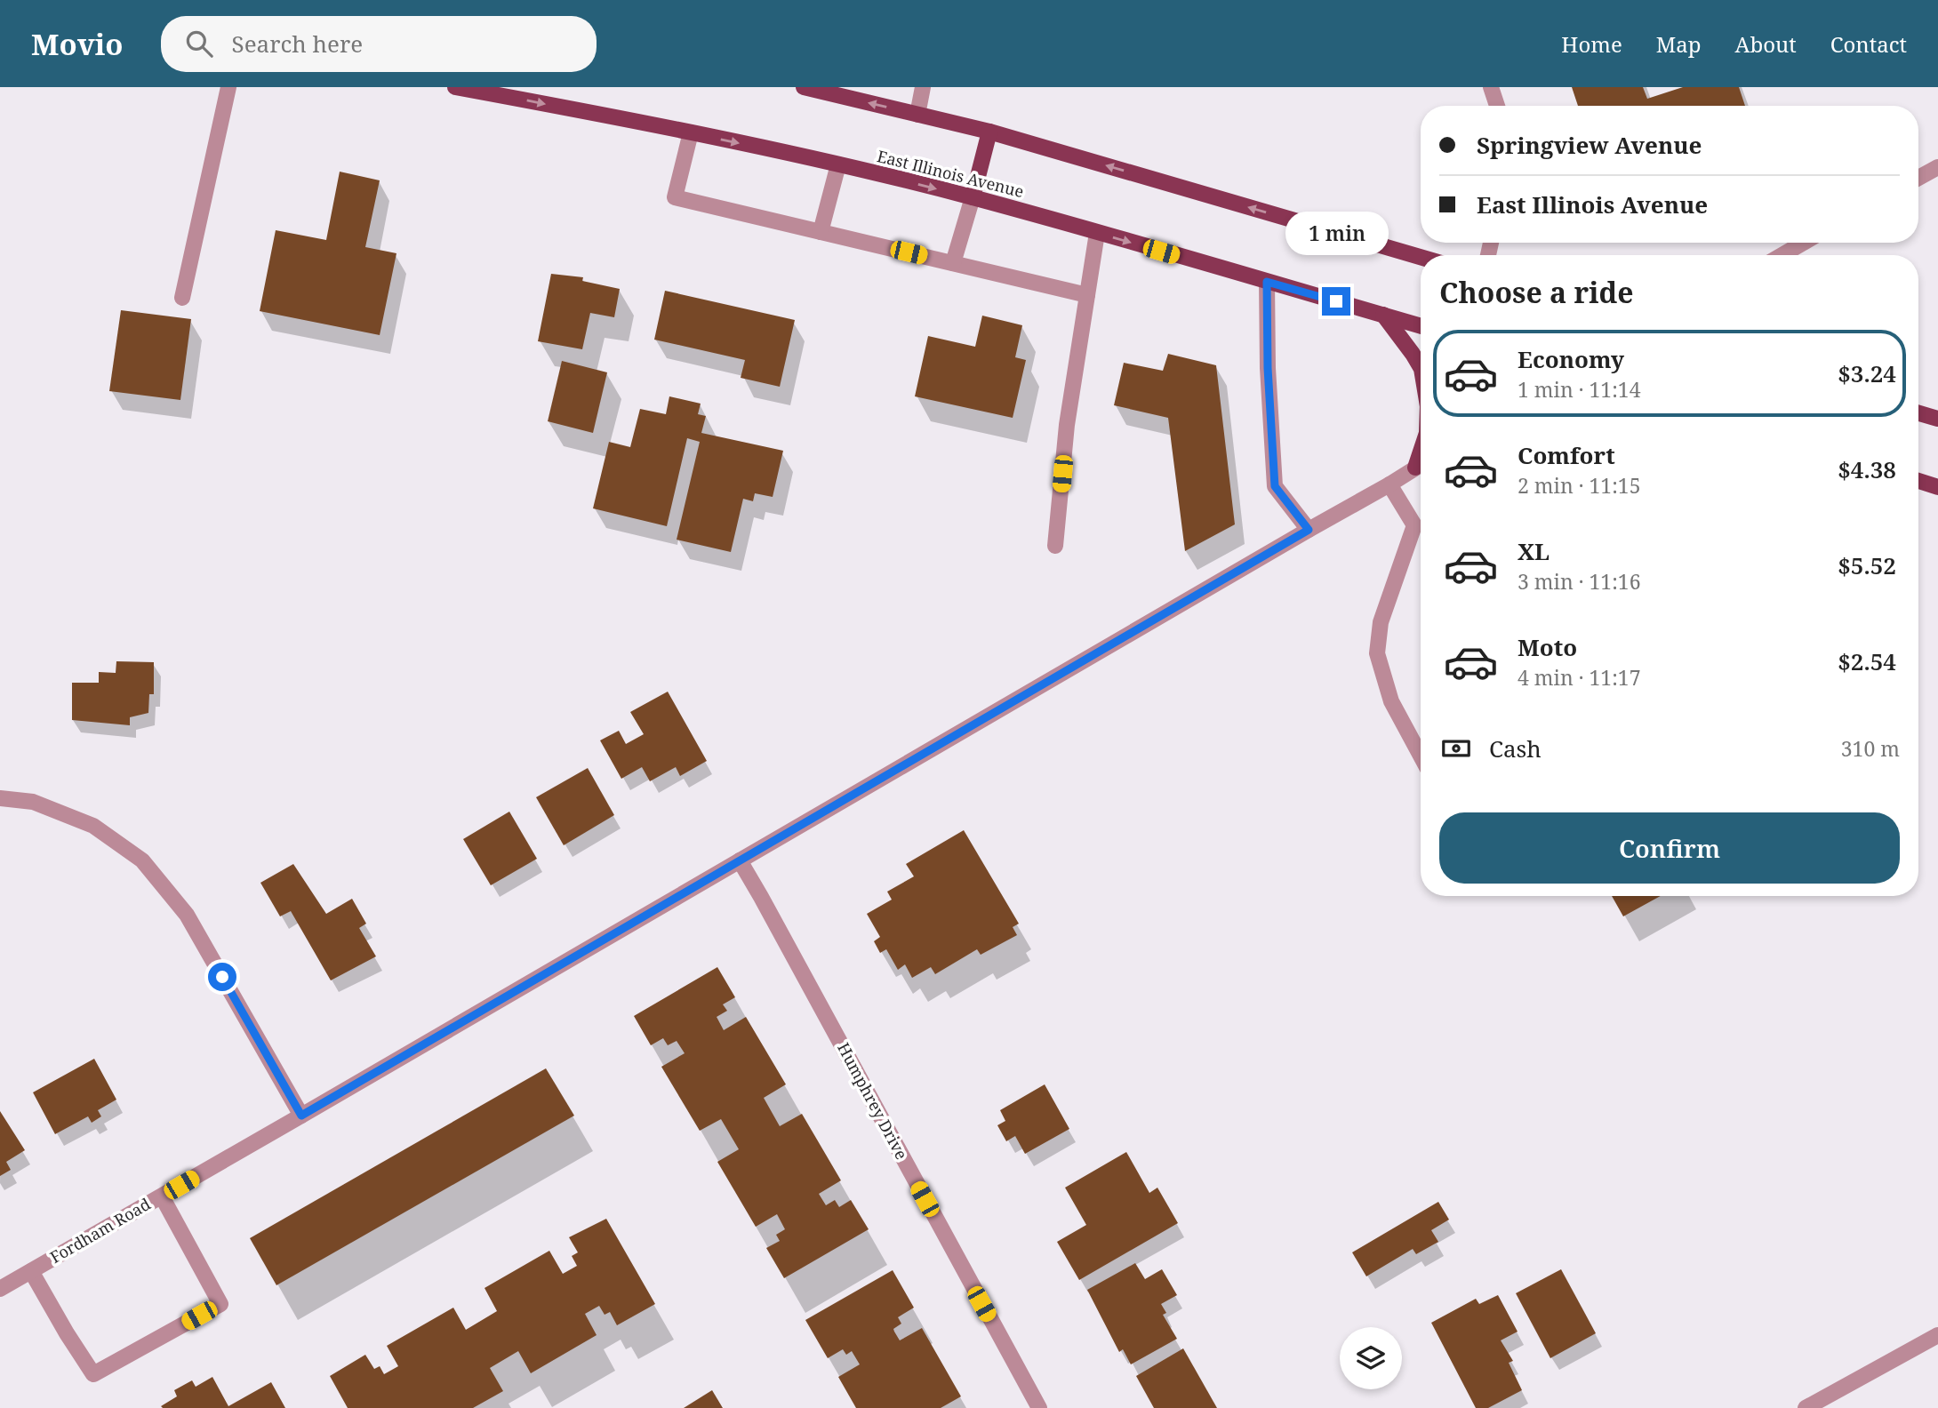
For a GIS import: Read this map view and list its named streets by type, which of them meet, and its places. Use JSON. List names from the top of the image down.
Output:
{
  "streets": {
    "main road": ["East Illinois Avenue"],
    "street": ["Humphrey Drive", "Fordham Road"]
  },
  "crossings": [
    ["Humphrey Drive", "Fordham Road"]
  ],
  "page": {
    "header": "Movio",
    "search": "Search here",
    "nav": [
      "Home",
      "Map",
      "About",
      "Contact"
    ],
    "banner": ["Springview Avenue", "East Illinois Avenue"],
    "bubble": "1 min",
    "heading": "Choose a ride",
    "list": [
      {
        "name": "Economy",
        "note": "1 min · 11:14",
        "value": "$3.24"
      },
      {
        "name": "Comfort",
        "note": "2 min · 11:15",
        "value": "$4.38"
      },
      {
        "name": "XL",
        "note": "3 min · 11:16",
        "value": "$5.52"
      },
      {
        "name": "Moto",
        "note": "4 min · 11:17",
        "value": "$2.54"
      }
    ],
    "pay": ["Cash", "310 m"],
    "buttons": "Confirm"
  }
}
